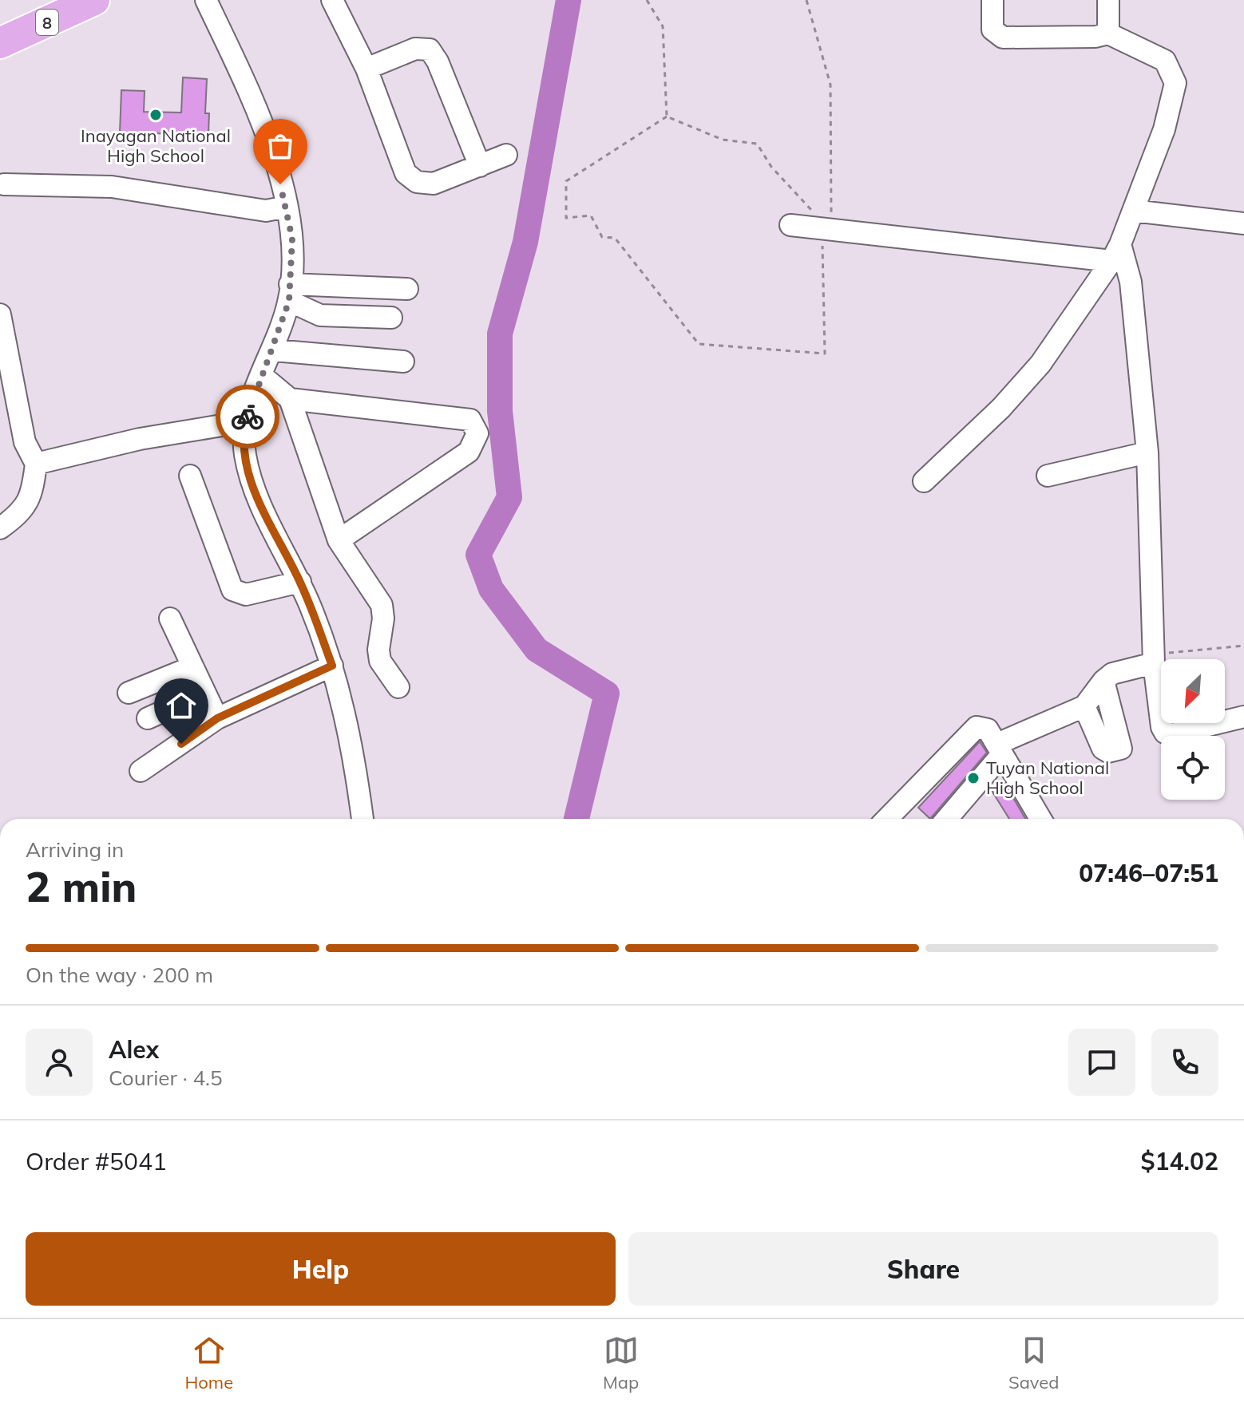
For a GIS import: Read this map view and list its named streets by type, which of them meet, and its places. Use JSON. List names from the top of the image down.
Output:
{
  "streets": {
    "highway": ["8"]
  },
  "places": ["Inayagan National High School", "Tuyan National High School"],
  "north": "bottom left",
  "page": {
    "heading": ["2 min", "Arriving in", "07:46–07:51"],
    "panel": [
      "Alex",
      "Courier · 4.5",
      "Order #5041",
      "$14.02"
    ],
    "bar": "On the way · 200 m",
    "buttons": ["Help", "Share"],
    "tabs": ["Home", "Map", "Saved"]
  }
}
